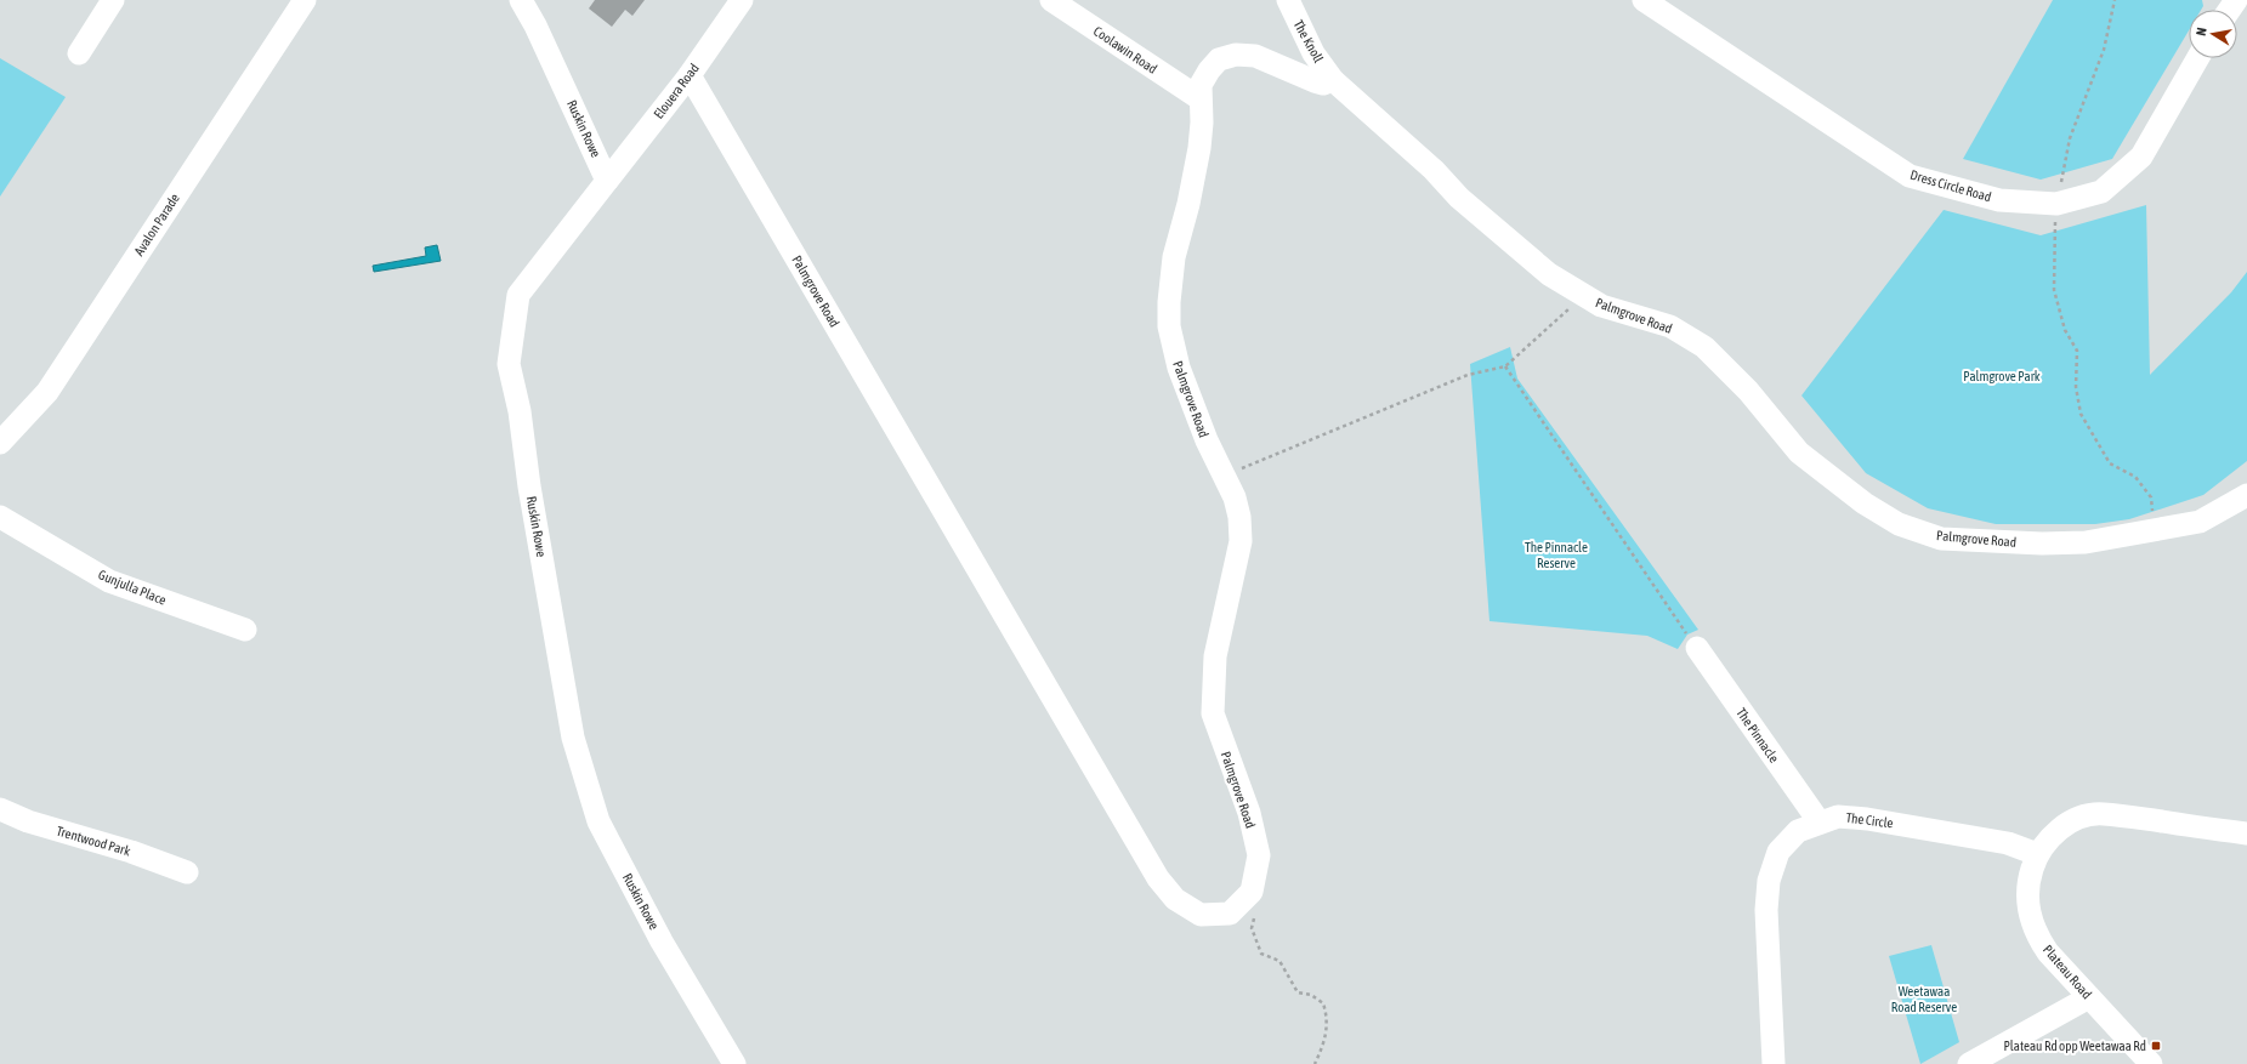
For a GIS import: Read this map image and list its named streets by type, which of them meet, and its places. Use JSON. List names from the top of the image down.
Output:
{
  "streets": {
    "street": [
      "The Knoll",
      "Coolawin Road",
      "Elouera Road",
      "Ruskin Rowe",
      "Dress Circle Road",
      "Avalon Parade",
      "Palmgrove Road",
      "Gunjulla Place",
      "The Pinnacle",
      "The Circle",
      "Trentwood Park",
      "Plateau Road"
    ]
  },
  "crossings": [
    ["The Knoll", "Palmgrove Road"],
    ["Coolawin Road", "Palmgrove Road"],
    ["Elouera Road", "Ruskin Rowe"],
    ["Elouera Road", "Palmgrove Road"],
    ["The Pinnacle", "The Circle"],
    ["The Circle", "Plateau Road"]
  ],
  "parks": ["Palmgrove Park", "The Pinnacle Reserve", "Weetawaa Road Reserve"],
  "places": {
    "transit": ["Plateau Rd opp Weetawaa Rd"]
  },
  "north": "left"
}
